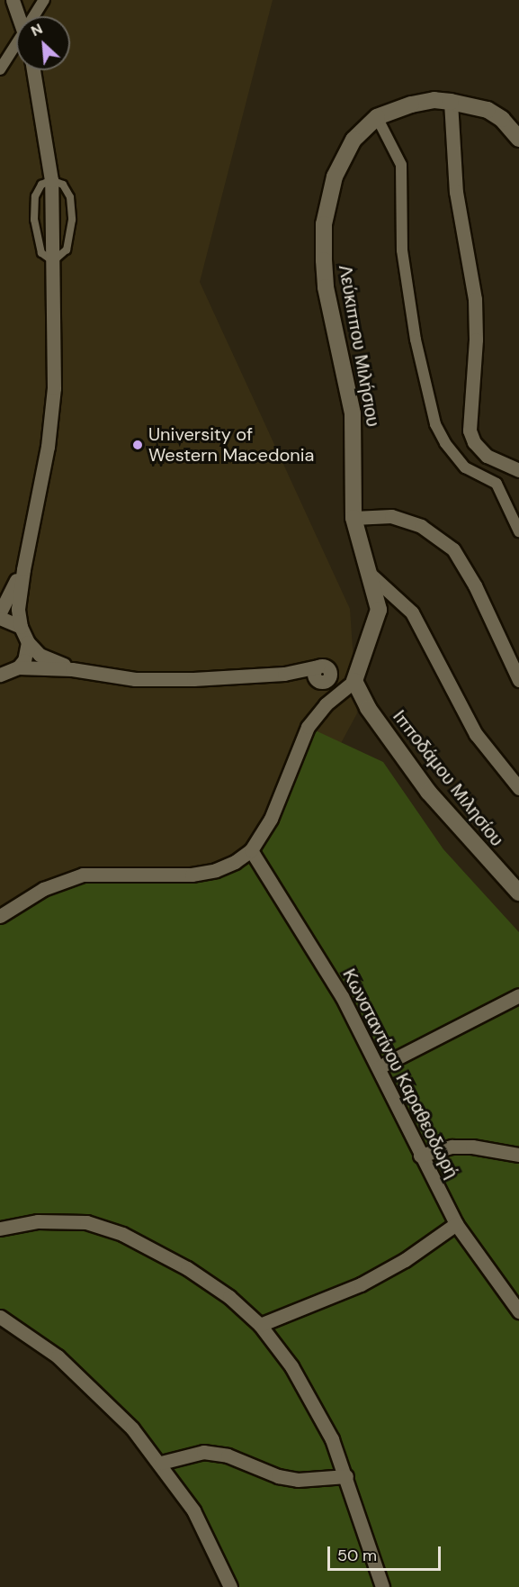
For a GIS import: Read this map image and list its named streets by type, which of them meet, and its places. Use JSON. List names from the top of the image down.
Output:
{
  "streets": {
    "street": ["Λεύκιππου Μιλήσιου", "Ιπποδάμου Μιλησίου", "Κωνσταντίνου Καραθεοδωρή"]
  },
  "crossings": [
    ["Λεύκιππου Μιλήσιου", "Ιπποδάμου Μιλησίου"]
  ],
  "places": ["University of Western Macedonia"],
  "scale_bar": "50 m",
  "north": "top left"
}
